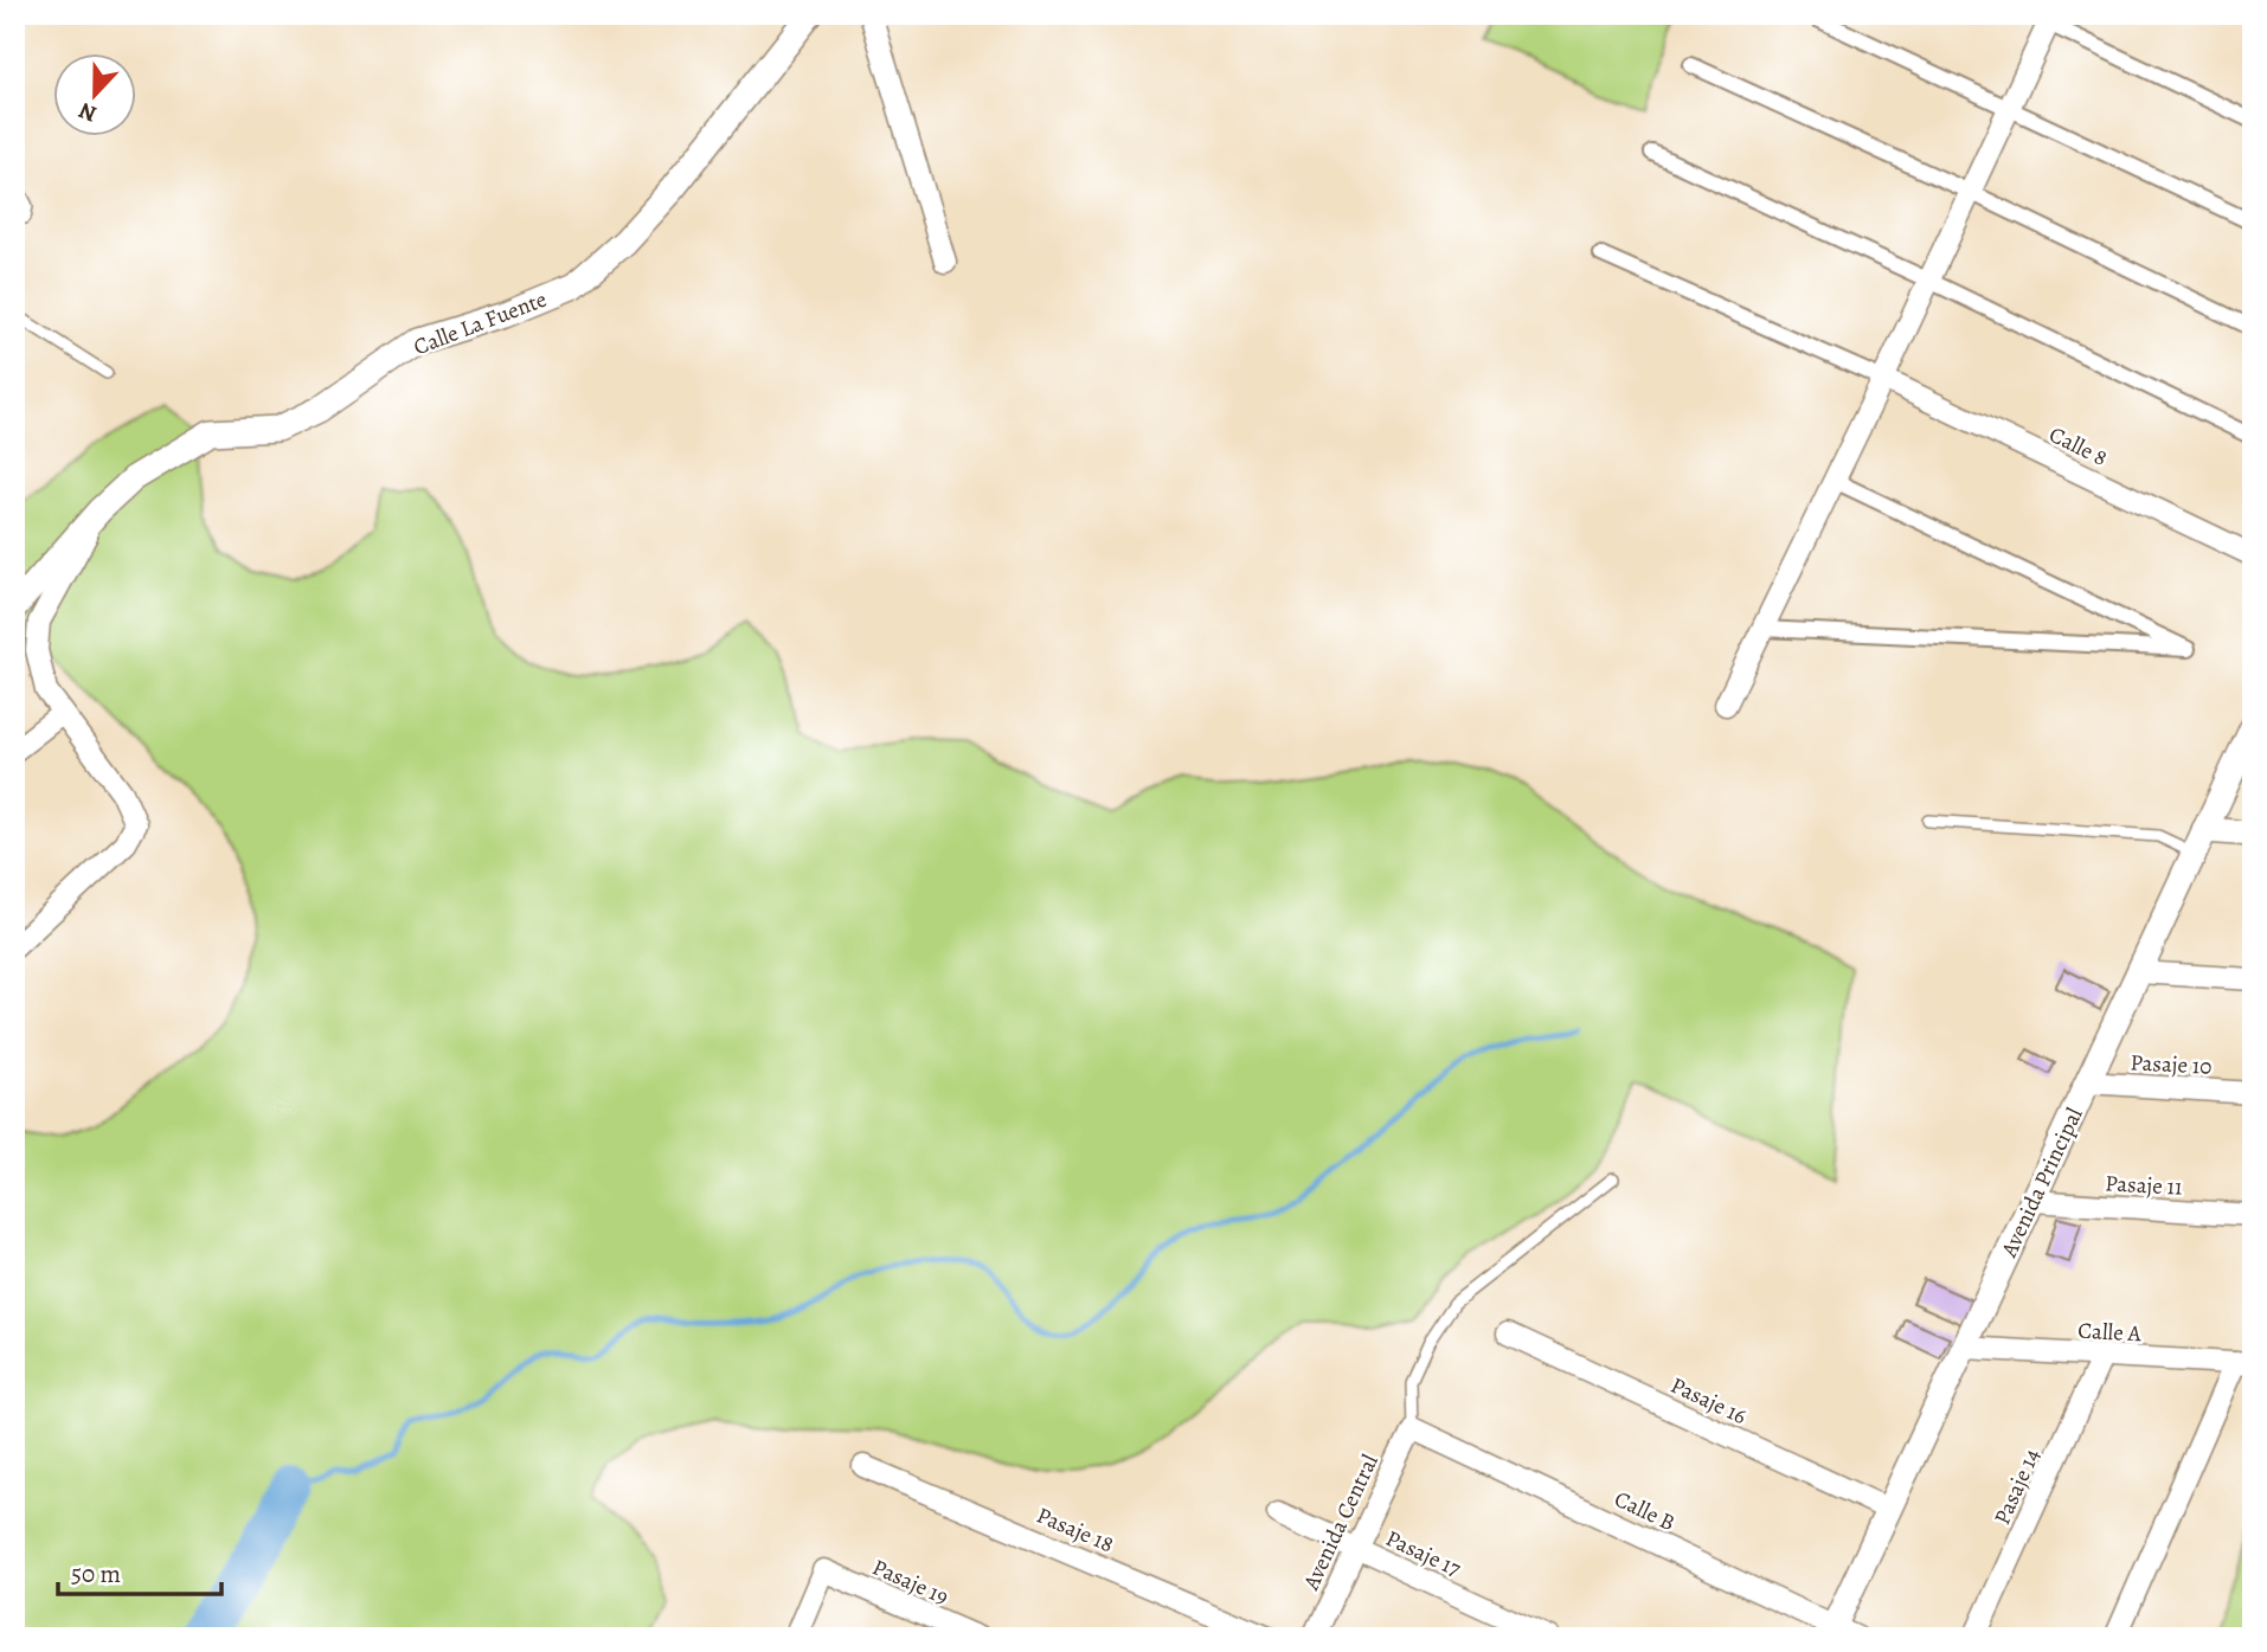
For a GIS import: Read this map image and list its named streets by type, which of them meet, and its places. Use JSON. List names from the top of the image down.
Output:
{
  "streets": {
    "street": [
      "Calle La Fuente",
      "Calle 8",
      "Pasaje 10",
      "Avenida Principal",
      "Pasaje 11",
      "Calle A",
      "Pasaje 16",
      "Pasaje 14",
      "Calle B",
      "Avenida Central",
      "Pasaje 18",
      "Pasaje 17",
      "Pasaje 19"
    ]
  },
  "crossings": [
    ["Pasaje 10", "Avenida Principal"],
    ["Avenida Principal", "Pasaje 11"],
    ["Avenida Principal", "Calle A"],
    ["Avenida Principal", "Pasaje 16"],
    ["Avenida Principal", "Calle B"],
    ["Calle A", "Pasaje 14"],
    ["Calle B", "Avenida Central"],
    ["Avenida Central", "Pasaje 17"]
  ],
  "scale_bar": "50 m",
  "north": "bottom"
}
